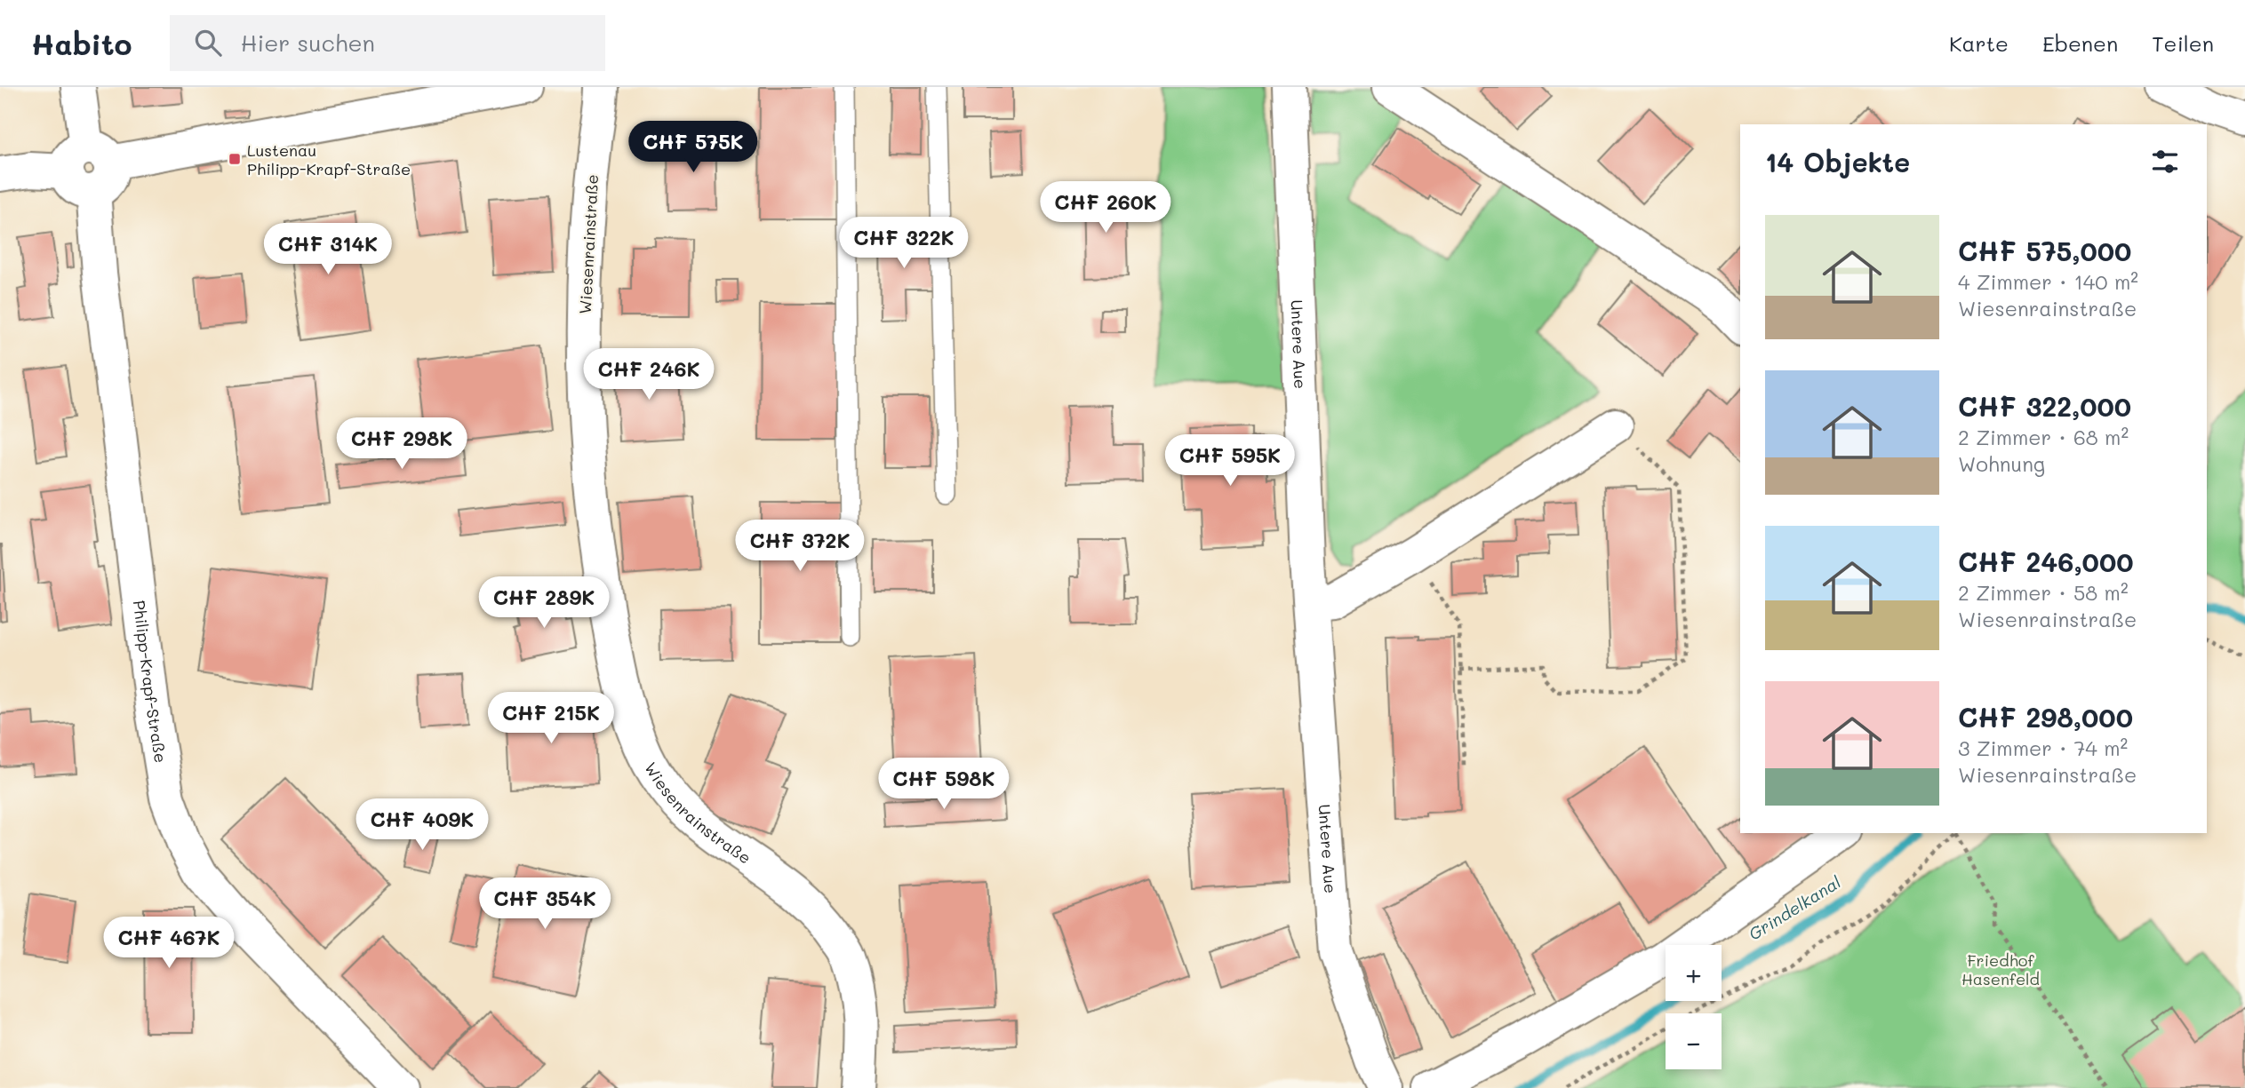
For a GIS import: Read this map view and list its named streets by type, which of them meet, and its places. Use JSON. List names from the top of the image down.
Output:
{
  "streets": {
    "street": ["Wiesenrainstraße", "Untere Aue", "Philipp-Krapf-Straße"]
  },
  "water": ["Grindelkanal"],
  "parks": ["Friedhof Hasenfeld"],
  "places": {
    "transit": ["Lustenau Philipp-Krapf-Straße"]
  },
  "page": {
    "header": "Habito",
    "search": "Hier suchen",
    "nav": ["Karte", "Ebenen", "Teilen"],
    "price": [
      "CHF 575K",
      "CHF 260K",
      "CHF 322K",
      "CHF 314K",
      "CHF 246K",
      "CHF 298K",
      "CHF 595K",
      "CHF 372K",
      "CHF 289K",
      "CHF 215K",
      "CHF 598K",
      "CHF 409K",
      "CHF 354K",
      "CHF 467K"
    ],
    "heading": "14 Objekte",
    "list": [
      {
        "name": "CHF 575,000",
        "note": "4 Zimmer · 140 m² · Wiesenrainstraße"
      },
      {
        "name": "CHF 322,000",
        "note": "2 Zimmer · 68 m² · Wohnung"
      },
      {
        "name": "CHF 246,000",
        "note": "2 Zimmer · 58 m² · Wiesenrainstraße"
      },
      {
        "name": "CHF 298,000",
        "note": "3 Zimmer · 74 m² · Wiesenrainstraße"
      }
    ],
    "map_buttons": ["+", "−"]
  }
}
